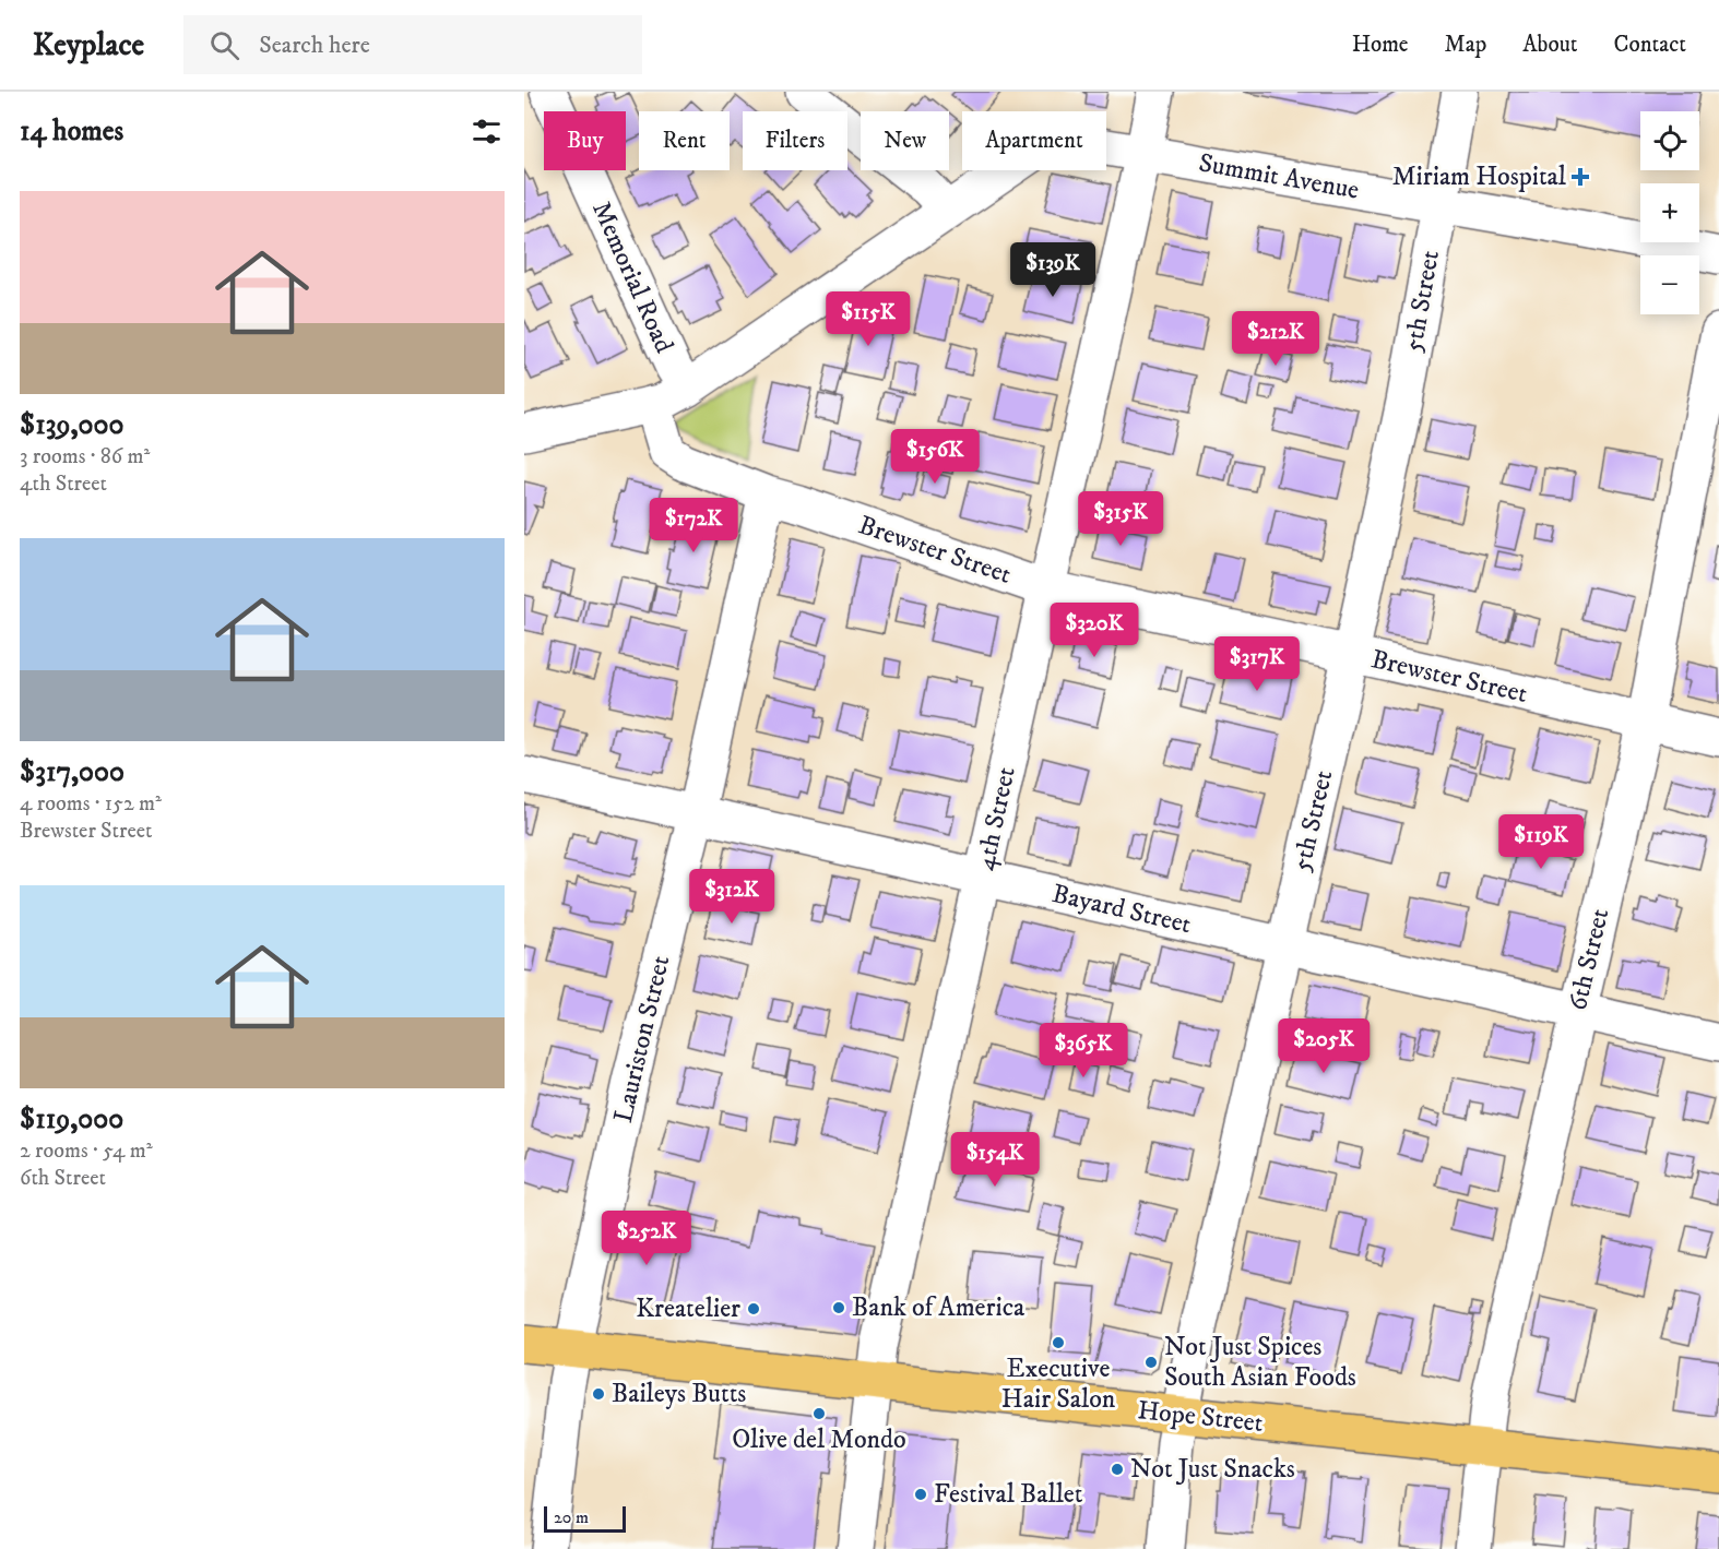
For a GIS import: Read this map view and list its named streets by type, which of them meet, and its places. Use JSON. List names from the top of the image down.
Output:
{
  "streets": {
    "main road": ["Hope Street"],
    "street": [
      "Summit Avenue",
      "Memorial Road",
      "5th Street",
      "Brewster Street",
      "4th Street",
      "Bayard Street",
      "6th Street",
      "Lauriston Street"
    ]
  },
  "crossings": [
    ["Summit Avenue", "Memorial Road"],
    ["Summit Avenue", "5th Street"],
    ["Summit Avenue", "Brewster Street"],
    ["Summit Avenue", "4th Street"],
    ["5th Street", "Brewster Street"],
    ["5th Street", "Bayard Street"],
    ["5th Street", "Hope Street"],
    ["Brewster Street", "4th Street"],
    ["Brewster Street", "6th Street"],
    ["Brewster Street", "Lauriston Street"],
    ["4th Street", "Bayard Street"],
    ["4th Street", "Hope Street"],
    ["Bayard Street", "6th Street"],
    ["Bayard Street", "Lauriston Street"],
    ["6th Street", "Hope Street"],
    ["Lauriston Street", "Hope Street"]
  ],
  "places": {
    "health": ["Miriam Hospital"],
    "other": [
      "Bank of America",
      "Kreatelier",
      "Executive Hair Salon",
      "Not Just Spices South Asian Foods",
      "Baileys Butts",
      "Olive del Mondo",
      "Not Just Snacks",
      "Festival Ballet"
    ]
  },
  "scale_bar": "20 m",
  "page": {
    "header": "Keyplace",
    "search": "Search here",
    "nav": [
      "Home",
      "Map",
      "About",
      "Contact"
    ],
    "heading": "14 homes",
    "map_buttons": ["+", "−"],
    "chip": [
      "Buy",
      "Rent",
      "Filters",
      "New",
      "Apartment"
    ],
    "list": [
      {
        "name": "$139,000",
        "note": "3 rooms · 86 m² · 4th Street"
      },
      {
        "name": "$317,000",
        "note": "4 rooms · 152 m² · Brewster Street"
      },
      {
        "name": "$119,000",
        "note": "2 rooms · 54 m² · 6th Street"
      }
    ],
    "price": [
      "$139K",
      "$115K",
      "$212K",
      "$156K",
      "$315K",
      "$172K",
      "$320K",
      "$317K",
      "$119K",
      "$312K",
      "$205K",
      "$365K",
      "$154K",
      "$252K"
    ],
    "scale": "20 m"
  }
}
